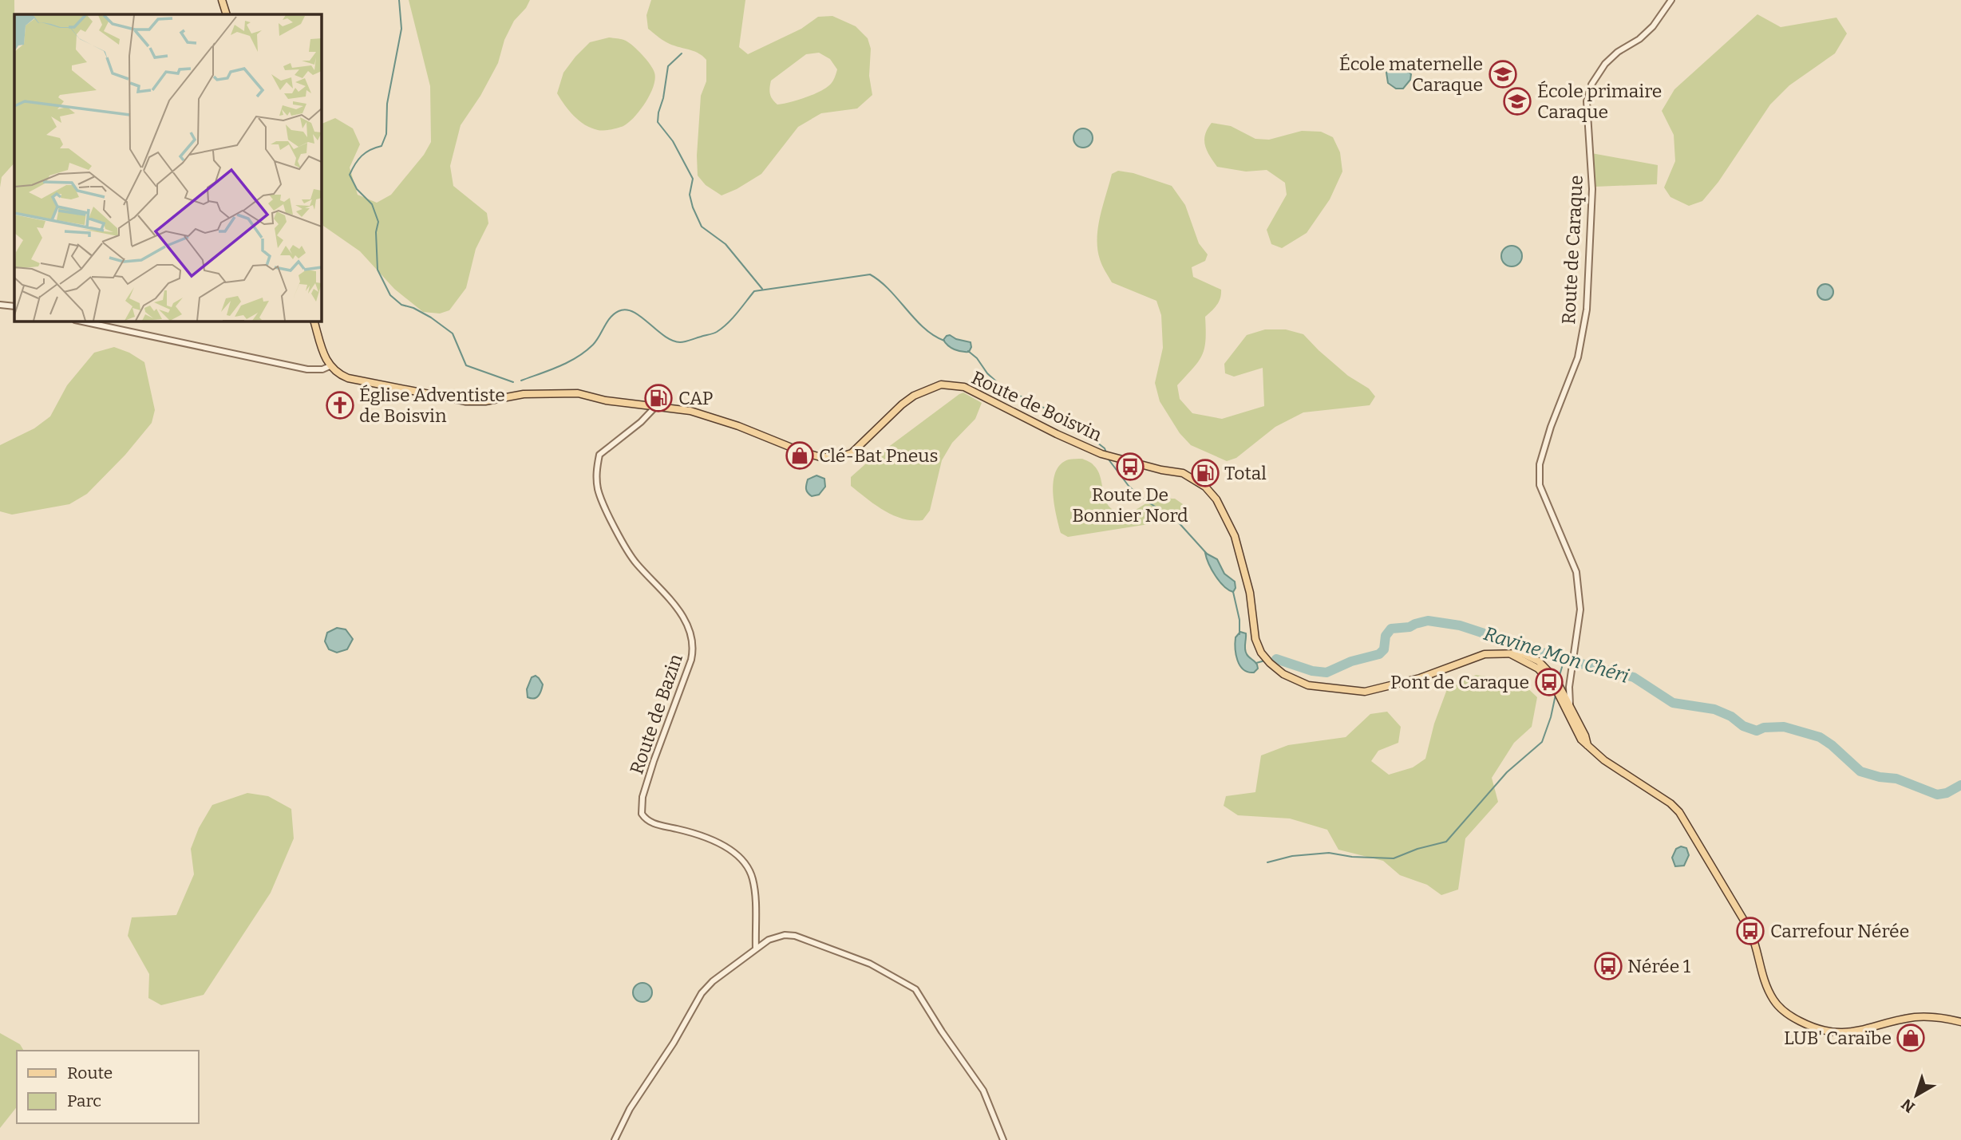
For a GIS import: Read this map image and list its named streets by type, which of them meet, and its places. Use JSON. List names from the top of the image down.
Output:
{
  "streets": {
    "main road": ["Route de Boisvin"],
    "street": ["Route de Caraque", "Route de Bazin"]
  },
  "crossings": [
    ["Route de Caraque", "Route de Boisvin"],
    ["Route de Boisvin", "Route de Bazin"]
  ],
  "water": ["Ravine Mon Chéri"],
  "places": {
    "school or university": ["École maternelle Caraque", "École primaire Caraque"],
    "fuel station": ["CAP", "Total"],
    "church": ["Église Adventiste de Boisvin"],
    "shop": ["Clé-Bat Pneus", "LUB' Caraïbe"],
    "bus stop": [
      "Route De Bonnier Nord",
      "Pont de Caraque",
      "Carrefour Nérée",
      "Nérée 1"
    ]
  },
  "legend": ["Route", "Parc"],
  "north": "bottom left"
}
